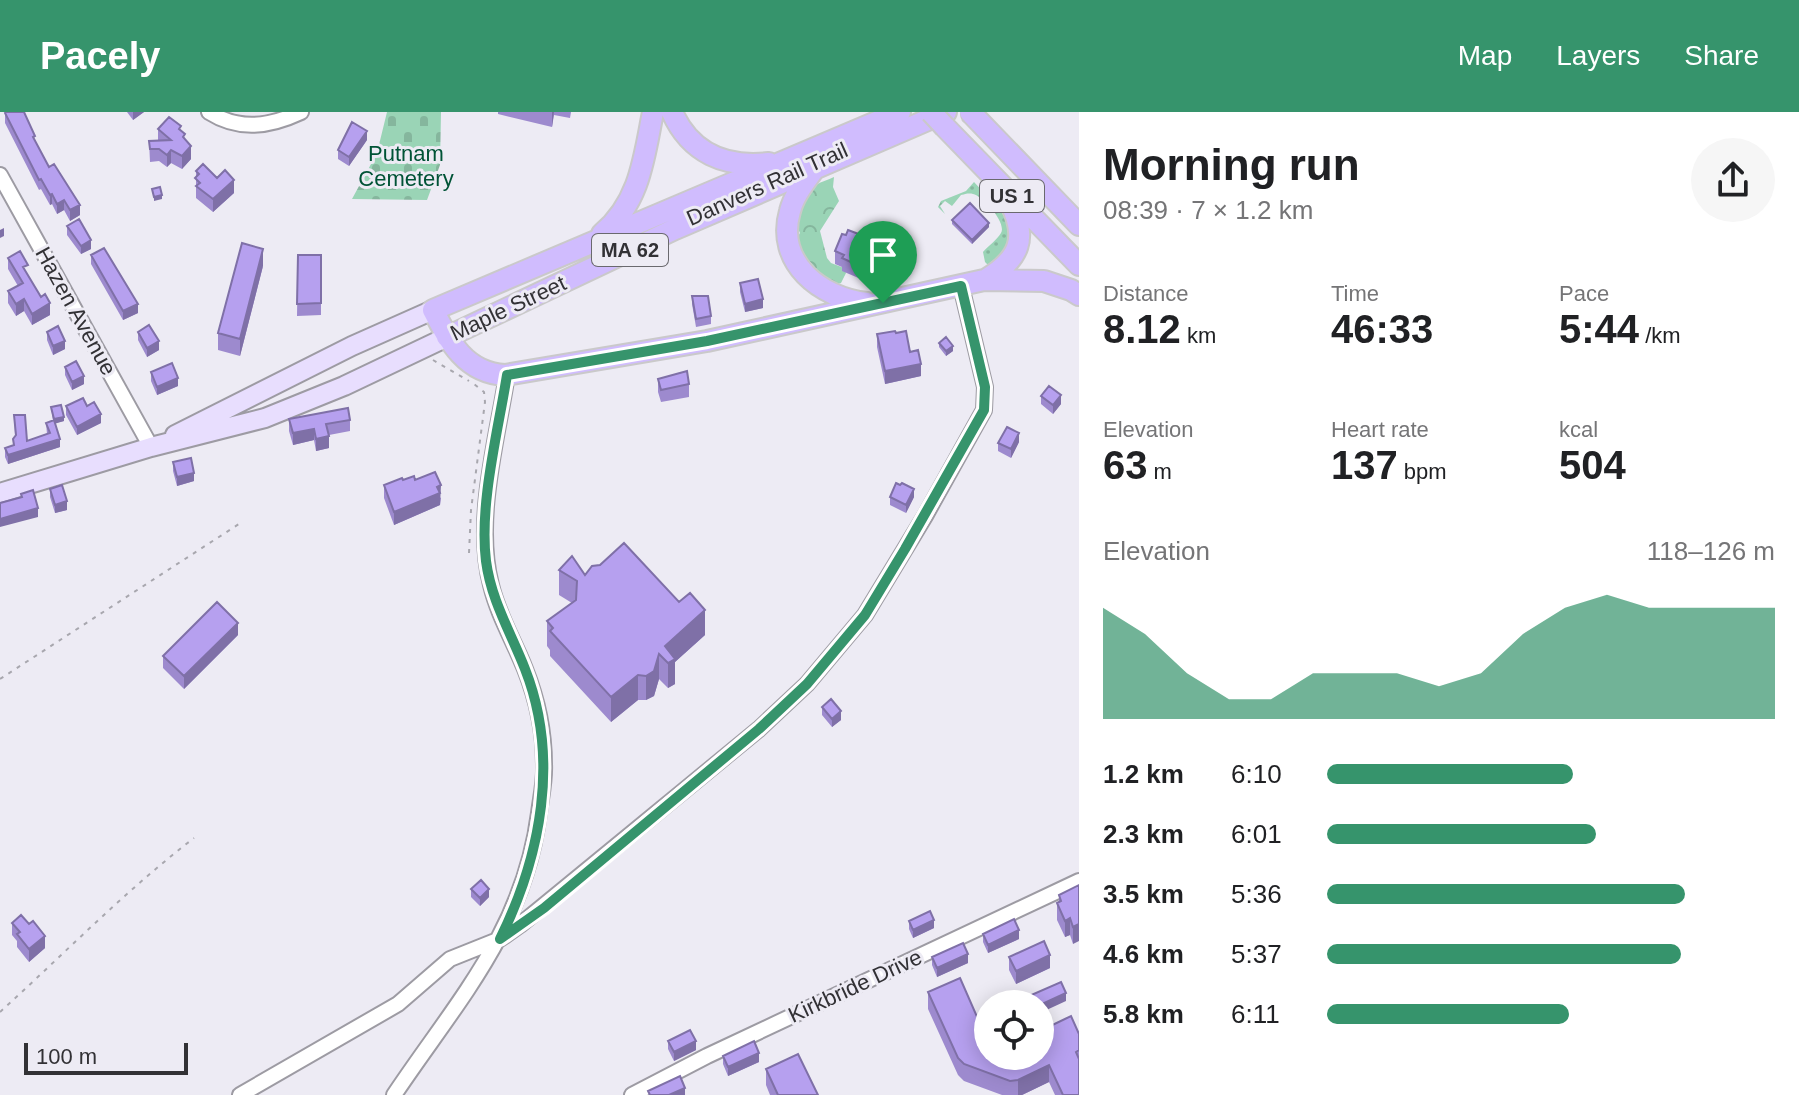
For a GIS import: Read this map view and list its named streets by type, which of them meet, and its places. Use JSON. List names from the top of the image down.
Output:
{
  "streets": {
    "main road": ["US 1", "MA 62", "Maple Street"],
    "street": ["Hazen Avenue", "Kirkbride Drive"]
  },
  "crossings": [
    ["US 1", "Maple Street"],
    ["Maple Street", "Hazen Avenue"]
  ],
  "parks": ["Putnam Cemetery"],
  "scale_bar": "100 m",
  "page": {
    "header": "Pacely",
    "nav": ["Map", "Layers", "Share"],
    "heading": ["Morning run", "08:39 · 7 × 1.2 km"],
    "stats": [
      ["Distance", "8.12 km"],
      ["Time", "46:33"],
      ["Pace", "5:44 /km"],
      ["Elevation", "63 m"],
      ["Heart rate", "137 bpm"],
      ["kcal", "504"]
    ],
    "chart": ["Elevation", "118–126 m"],
    "list": [
      {
        "name": "1.2 km",
        "note": "6:10"
      },
      {
        "name": "2.3 km",
        "note": "6:01"
      },
      {
        "name": "3.5 km",
        "note": "5:36"
      },
      {
        "name": "4.6 km",
        "note": "5:37"
      },
      {
        "name": "5.8 km",
        "note": "6:11"
      }
    ],
    "scale": "100 m"
  }
}
